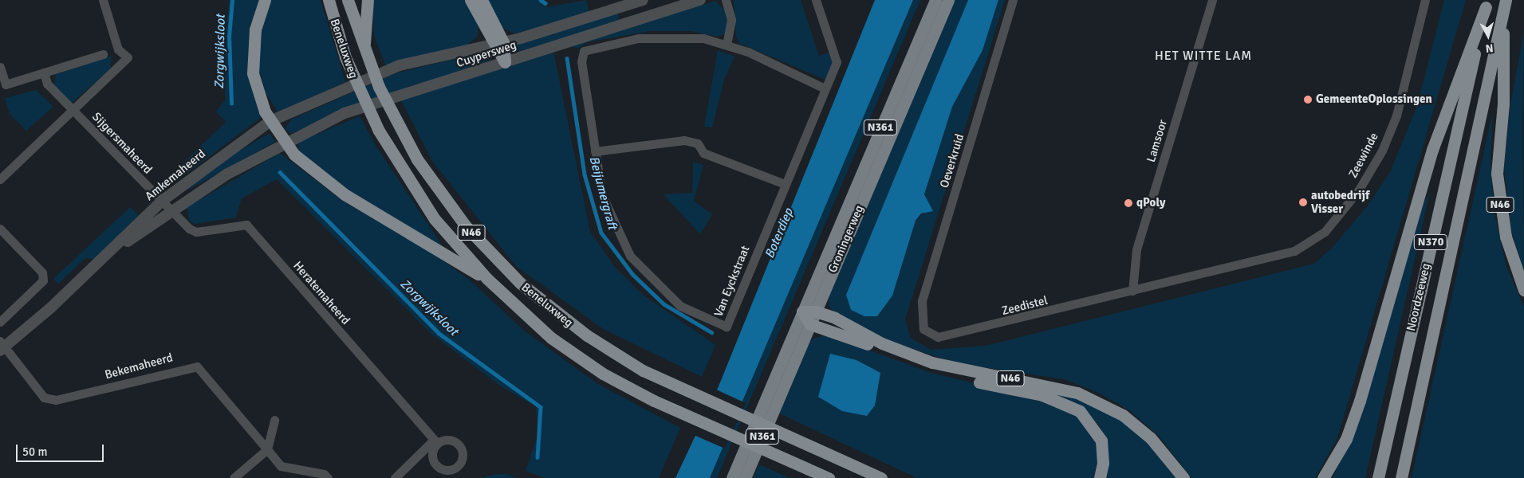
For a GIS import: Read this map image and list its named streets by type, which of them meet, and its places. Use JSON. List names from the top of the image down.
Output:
{
  "streets": {
    "highway": [
      "Beneluxweg",
      "N46",
      "N370",
      "Noordzeeweg"
    ],
    "main road": ["N361", "Groningerweg"],
    "street": [
      "Cuypersweg",
      "Lamsoor",
      "Sijgersmaheerd",
      "Zeewinde",
      "Oeverkruid",
      "Amkemaheerd",
      "Van Eyckstraat",
      "Heratemaheerd",
      "Zeedistel",
      "Bekemaheerd"
    ]
  },
  "crossings": [
    ["Beneluxweg", "N46"],
    ["Cuypersweg", "Amkemaheerd"],
    ["Cuypersweg", "N46"],
    ["Lamsoor", "Zeewinde"],
    ["Lamsoor", "Zeedistel"],
    ["Sijgersmaheerd", "Amkemaheerd"],
    ["Sijgersmaheerd", "Heratemaheerd"],
    ["Zeewinde", "Zeedistel"],
    ["Oeverkruid", "Zeedistel"],
    ["Amkemaheerd", "N46"],
    ["Amkemaheerd", "Heratemaheerd"],
    ["Amkemaheerd", "Bekemaheerd"],
    ["N46", "Groningerweg"],
    ["N46", "Noordzeeweg"],
    ["N370", "Noordzeeweg"]
  ],
  "districts": ["HET WITTE LAM"],
  "water": ["Zorgwijksloot", "Beijumergraft", "Boterdiep"],
  "places": ["GemeenteOplossingen", "autobedrijf Visser", "qPoly"],
  "scale_bar": "50 m",
  "north": "bottom"
}
